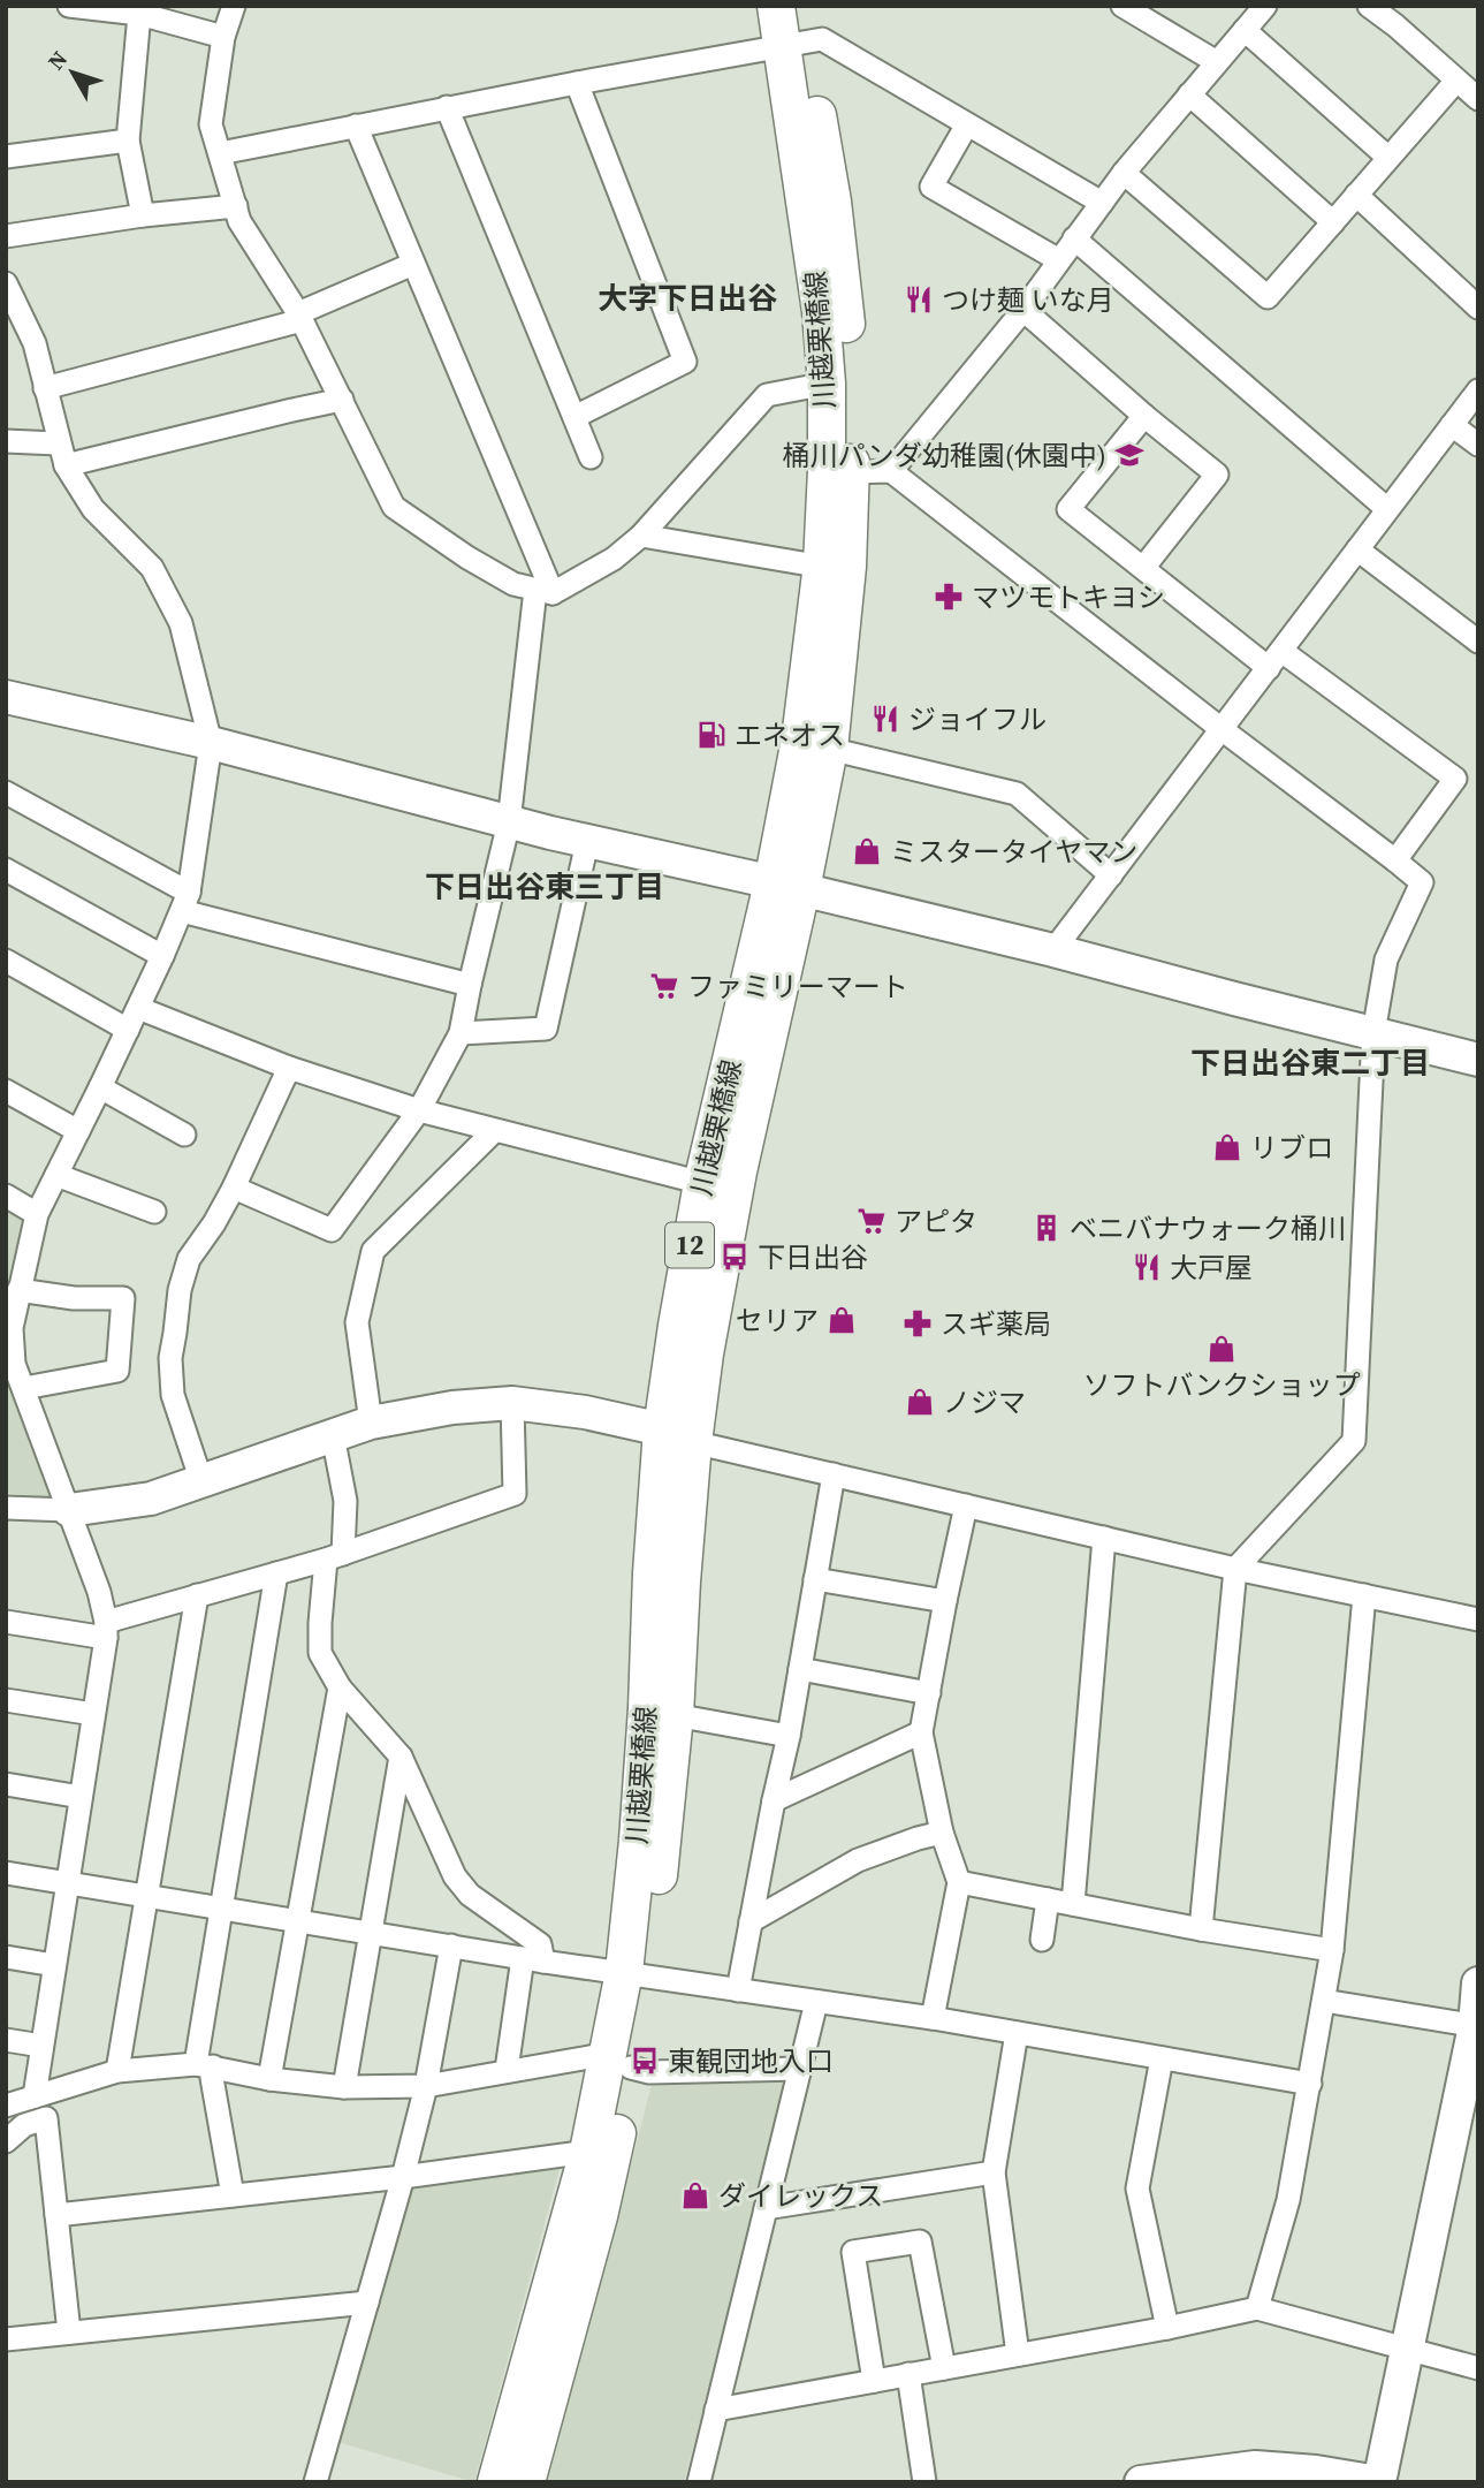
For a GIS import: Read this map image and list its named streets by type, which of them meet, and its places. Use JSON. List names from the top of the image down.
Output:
{
  "streets": {
    "main road": ["川越栗橋線", "12"]
  },
  "districts": ["大字下日出谷", "下日出谷東三丁目", "下日出谷東二丁目"],
  "places": {
    "restaurant": ["つけ麺 いな月", "ジョイフル", "大戸屋"],
    "school or university": ["桶川パンダ幼稚園(休園中)"],
    "pharmacy": ["マツモトキヨシ", "スギ薬局"],
    "fuel station": ["エネオス"],
    "shop": [
      "ミスタータイヤマン",
      "リブロ",
      "セリア",
      "ソフトバンクショップ",
      "ノジマ",
      "ダイレックス"
    ],
    "supermarket": ["ファミリーマート", "アピタ"],
    "building": ["ベニバナウォーク桶川"],
    "bus stop": ["下日出谷", "東観団地入口"]
  },
  "north": "top left"
}
